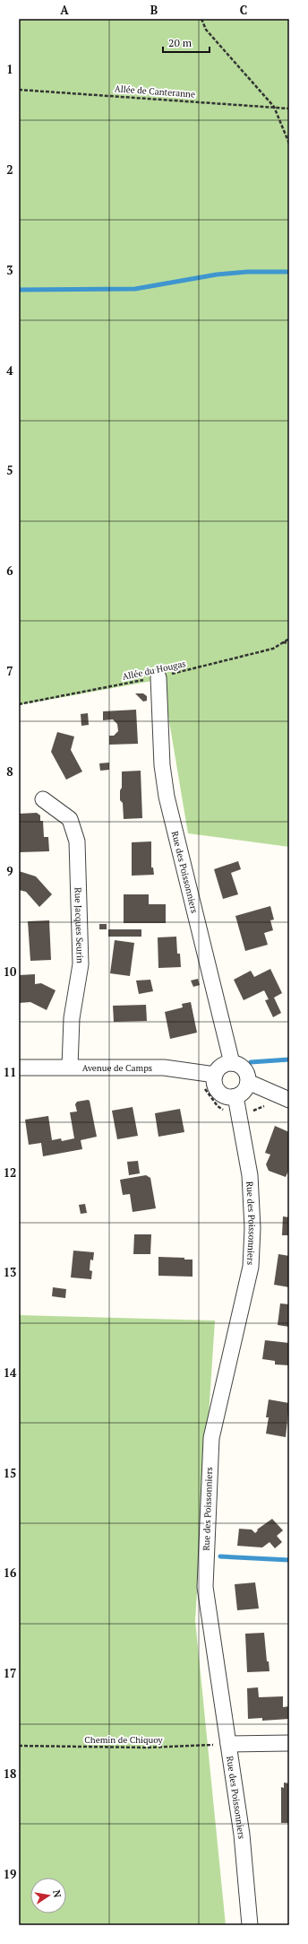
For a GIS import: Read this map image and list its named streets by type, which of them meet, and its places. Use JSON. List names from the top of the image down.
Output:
{
  "streets": {
    "street": ["Rue des Poissonniers", "Rue Jacques Seurin", "Avenue de Camps"],
    "path": ["Allée de Canteranne", "Allée du Hougas", "Chemin de Chiquoy"]
  },
  "crossings": [
    ["Allée du Hougas", "Rue des Poissonniers"],
    ["Rue des Poissonniers", "Avenue de Camps"],
    ["Rue des Poissonniers", "Chemin de Chiquoy"],
    ["Rue Jacques Seurin", "Avenue de Camps"]
  ],
  "scale_bar": "20 m",
  "north": "right",
  "grid": {
    "columns": ["A", "B", "C"],
    "rows": [
      "1",
      "2",
      "3",
      "4",
      "5",
      "6",
      "7",
      "8",
      "9",
      "10",
      "11",
      "12",
      "13",
      "14",
      "15",
      "16",
      "17",
      "18",
      "19"
    ]
  }
}
